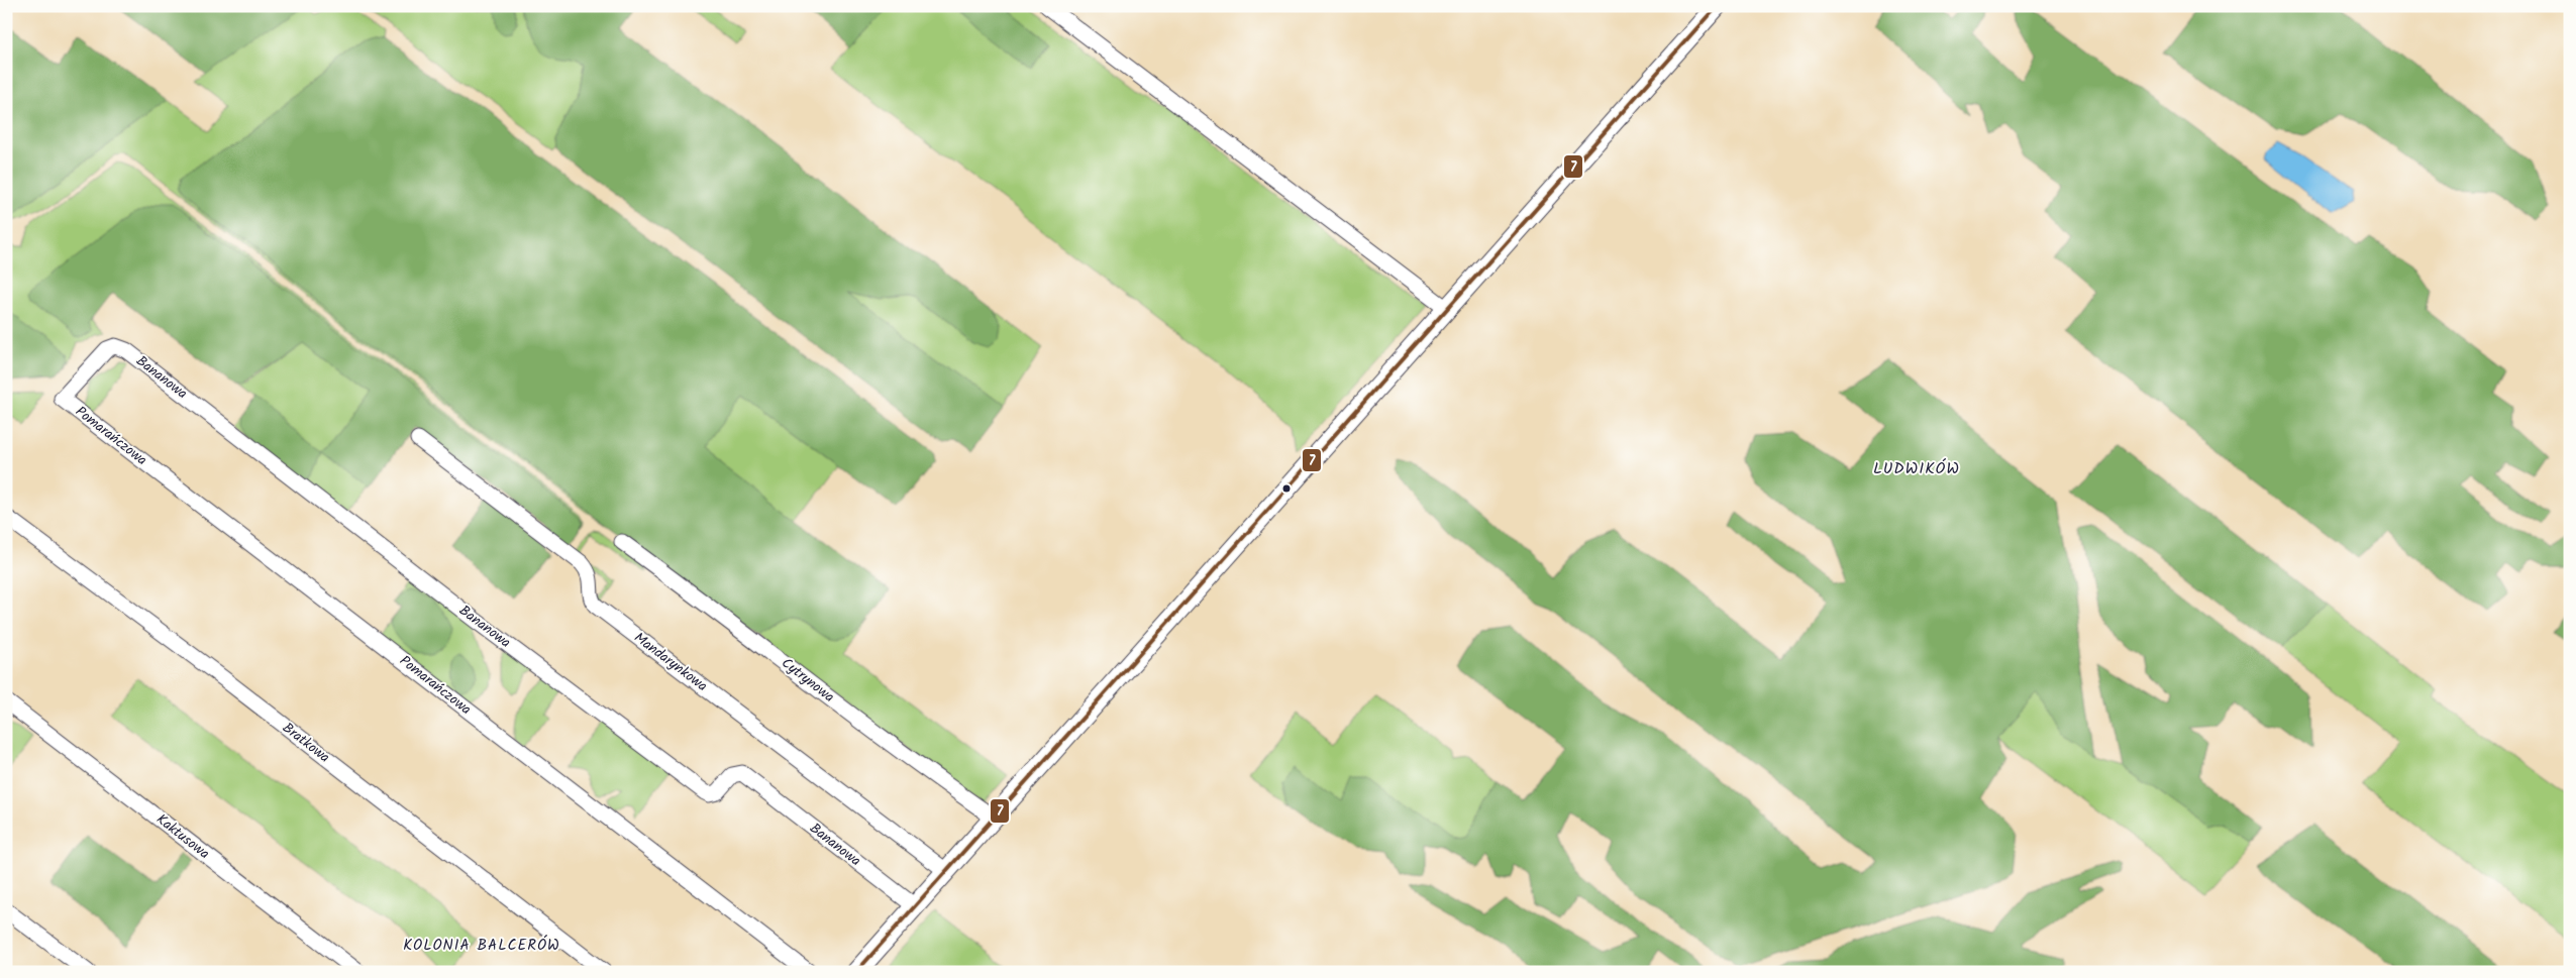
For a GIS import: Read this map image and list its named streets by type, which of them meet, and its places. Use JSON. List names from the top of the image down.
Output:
{
  "streets": {
    "street": [
      "Bananowa",
      "Pomarańczowa",
      "Mandarynkowa",
      "Cytrynowa",
      "Bratkowa",
      "Kaktusowa"
    ]
  },
  "crossings": [
    ["Bananowa", "Pomarańczowa"]
  ],
  "districts": ["LUDWIKÓW", "KOLONIA BALCERÓW"],
  "lines": ["transit line 7"]
}
